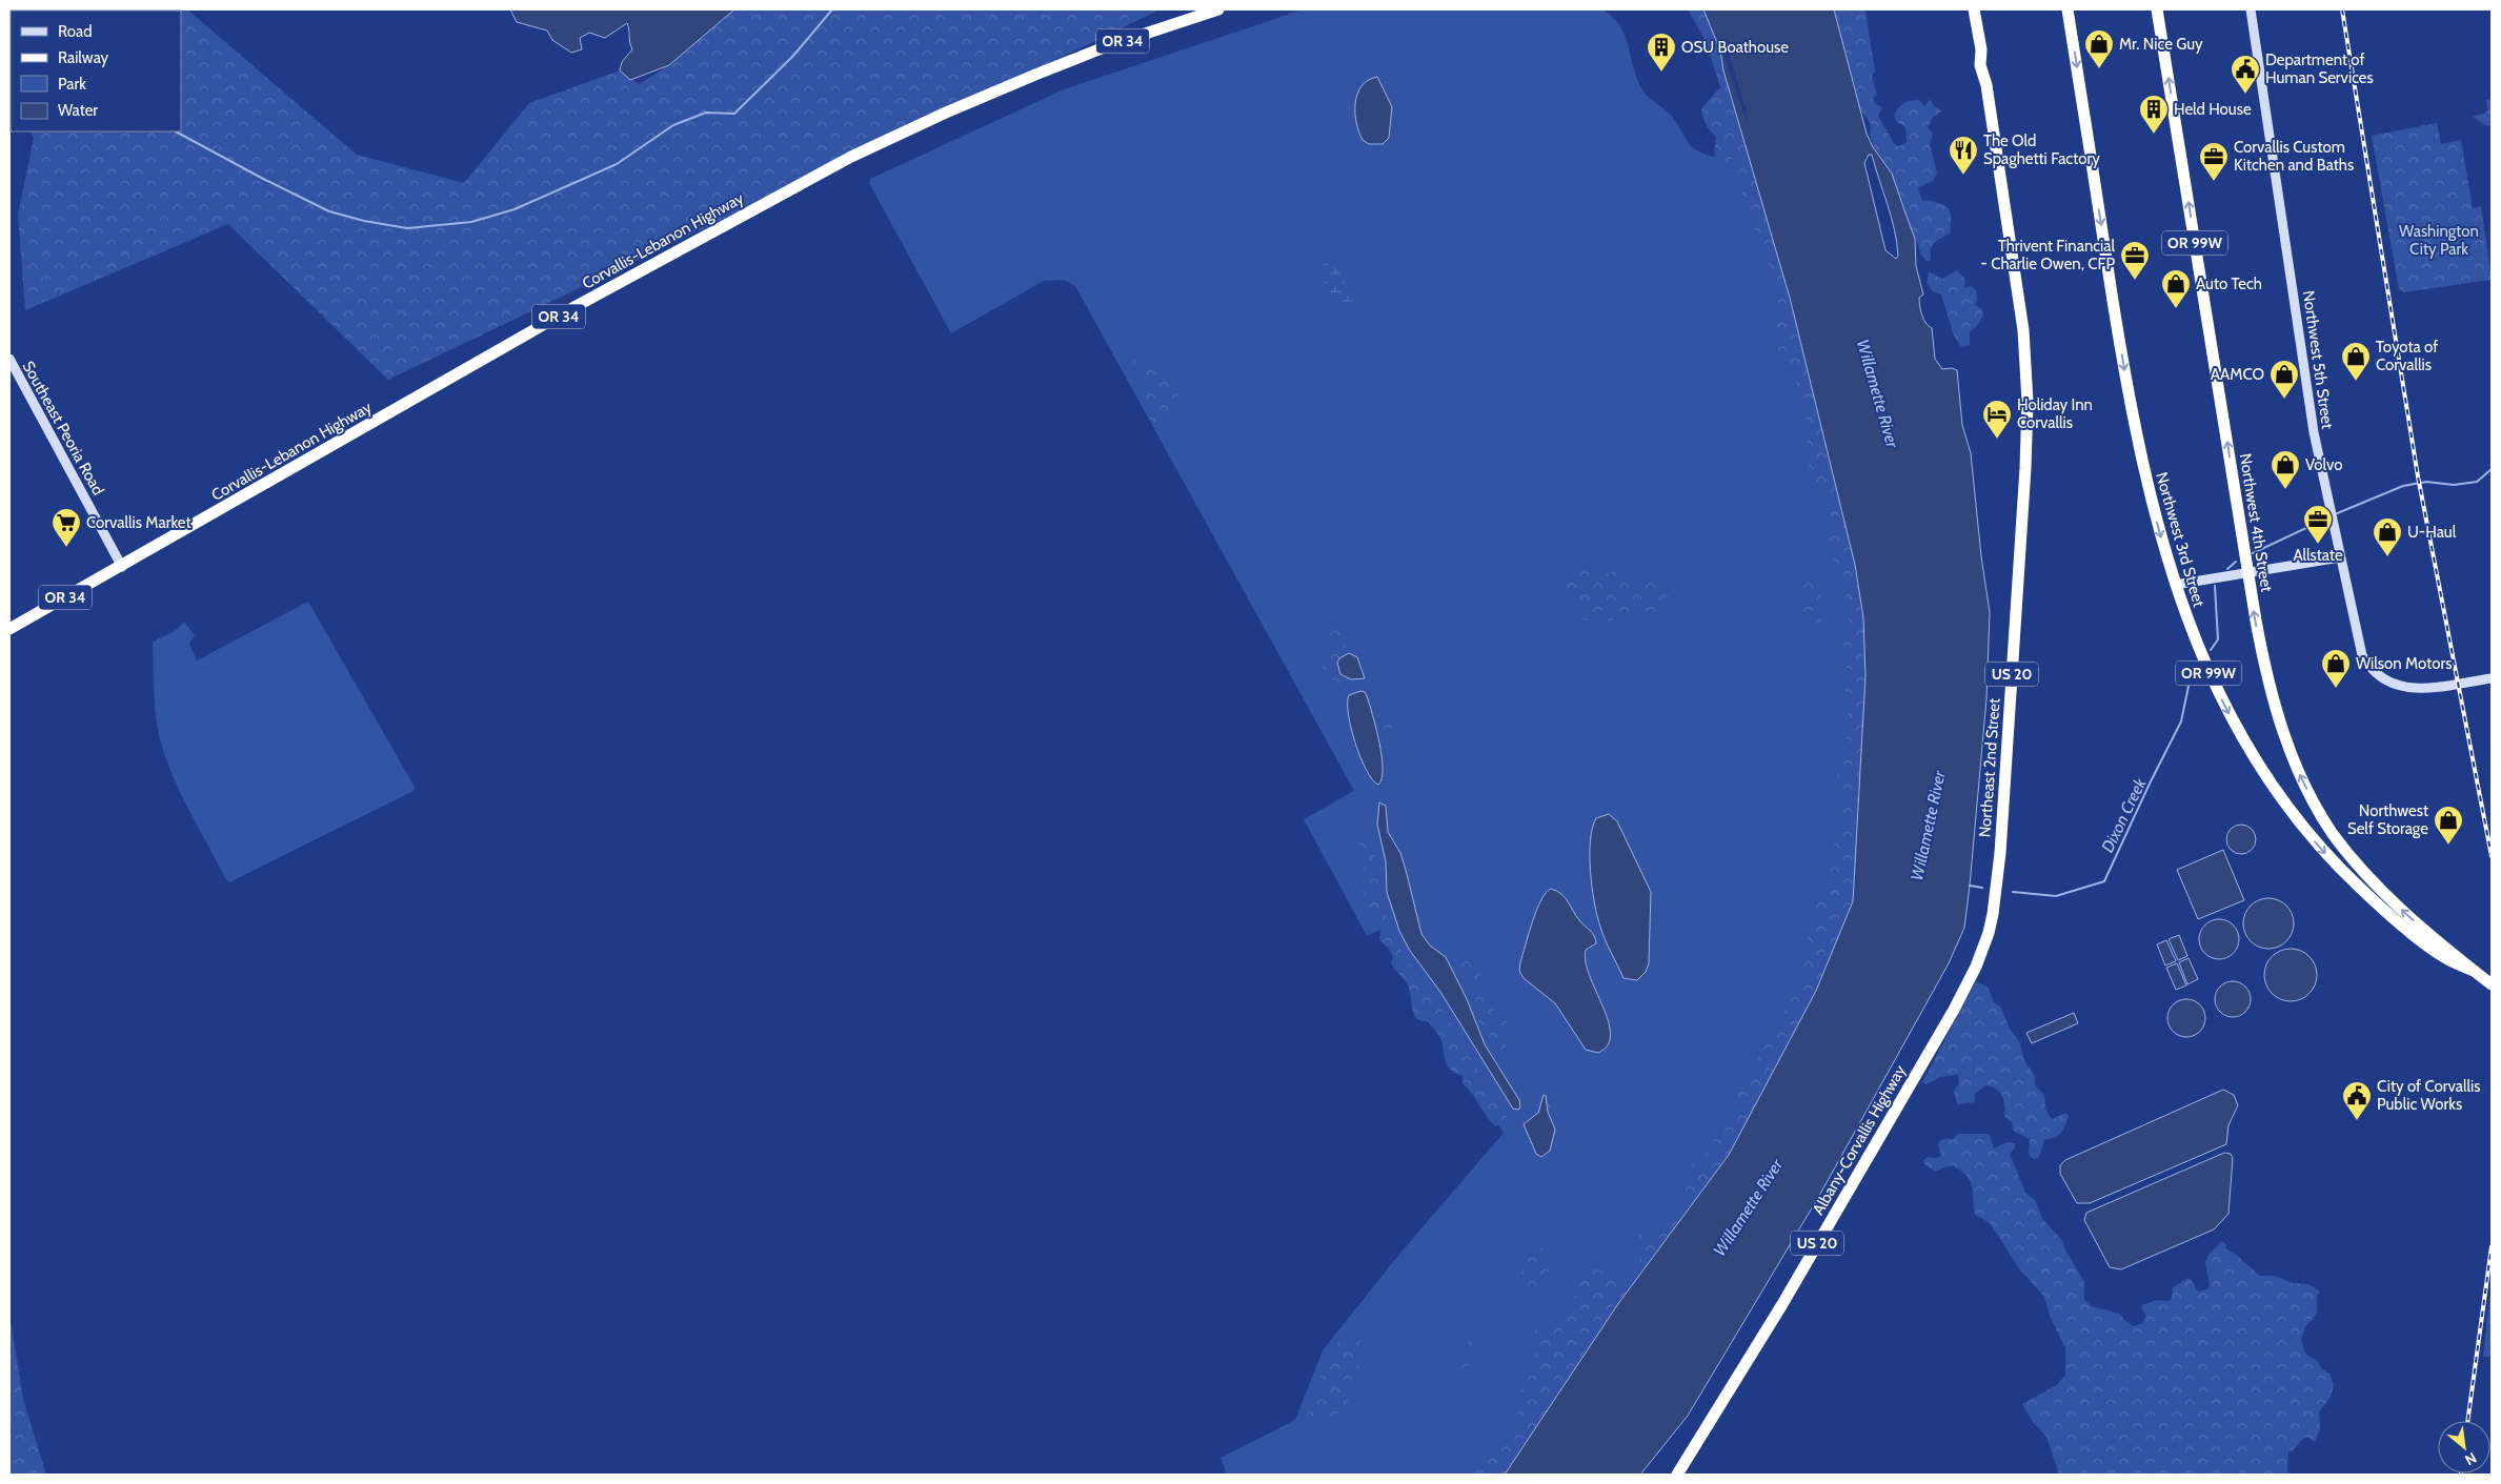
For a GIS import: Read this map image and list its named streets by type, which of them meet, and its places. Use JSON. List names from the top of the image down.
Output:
{
  "streets": {
    "highway": [
      "OR 34",
      "Corvallis-Lebanon Highway",
      "OR 99W",
      "Northwest 4th Street",
      "Northwest 3rd Street",
      "US 20",
      "Northeast 2nd Street",
      "Albany-Corvallis Highway"
    ],
    "street": ["Northwest 5th Street", "Southeast Peoria Road"]
  },
  "crossings": [
    ["Corvallis-Lebanon Highway", "Southeast Peoria Road"],
    ["OR 99W", "Northwest 4th Street"],
    ["OR 99W", "Northwest 3rd Street"],
    ["Northwest 4th Street", "Northwest 3rd Street"],
    ["Northeast 2nd Street", "Albany-Corvallis Highway"]
  ],
  "one_way": ["Northwest 4th Street", "Northwest 3rd Street"],
  "water": ["Willamette River", "Dixon Creek"],
  "parks": ["Washington City Park"],
  "places": {
    "shop": [
      "Mr. Nice Guy",
      "Auto Tech",
      "Toyota of Corvallis",
      "AAMCO",
      "Volvo",
      "U-Haul",
      "Wilson Motors",
      "Northwest Self Storage"
    ],
    "building": ["OSU Boathouse", "Held House"],
    "public building": ["Department of Human Services", "City of Corvallis Public Works"],
    "restaurant": ["The Old Spaghetti Factory"],
    "office": ["Corvallis Custom Kitchen and Baths", "Thrivent Financial - Charlie Owen, CFP", "Allstate"],
    "hotel": ["Holiday Inn Corvallis"],
    "supermarket": ["Corvallis Market"]
  },
  "legend": [
    "Road",
    "Railway",
    "Park",
    "Water"
  ],
  "north": "bottom right"
}
